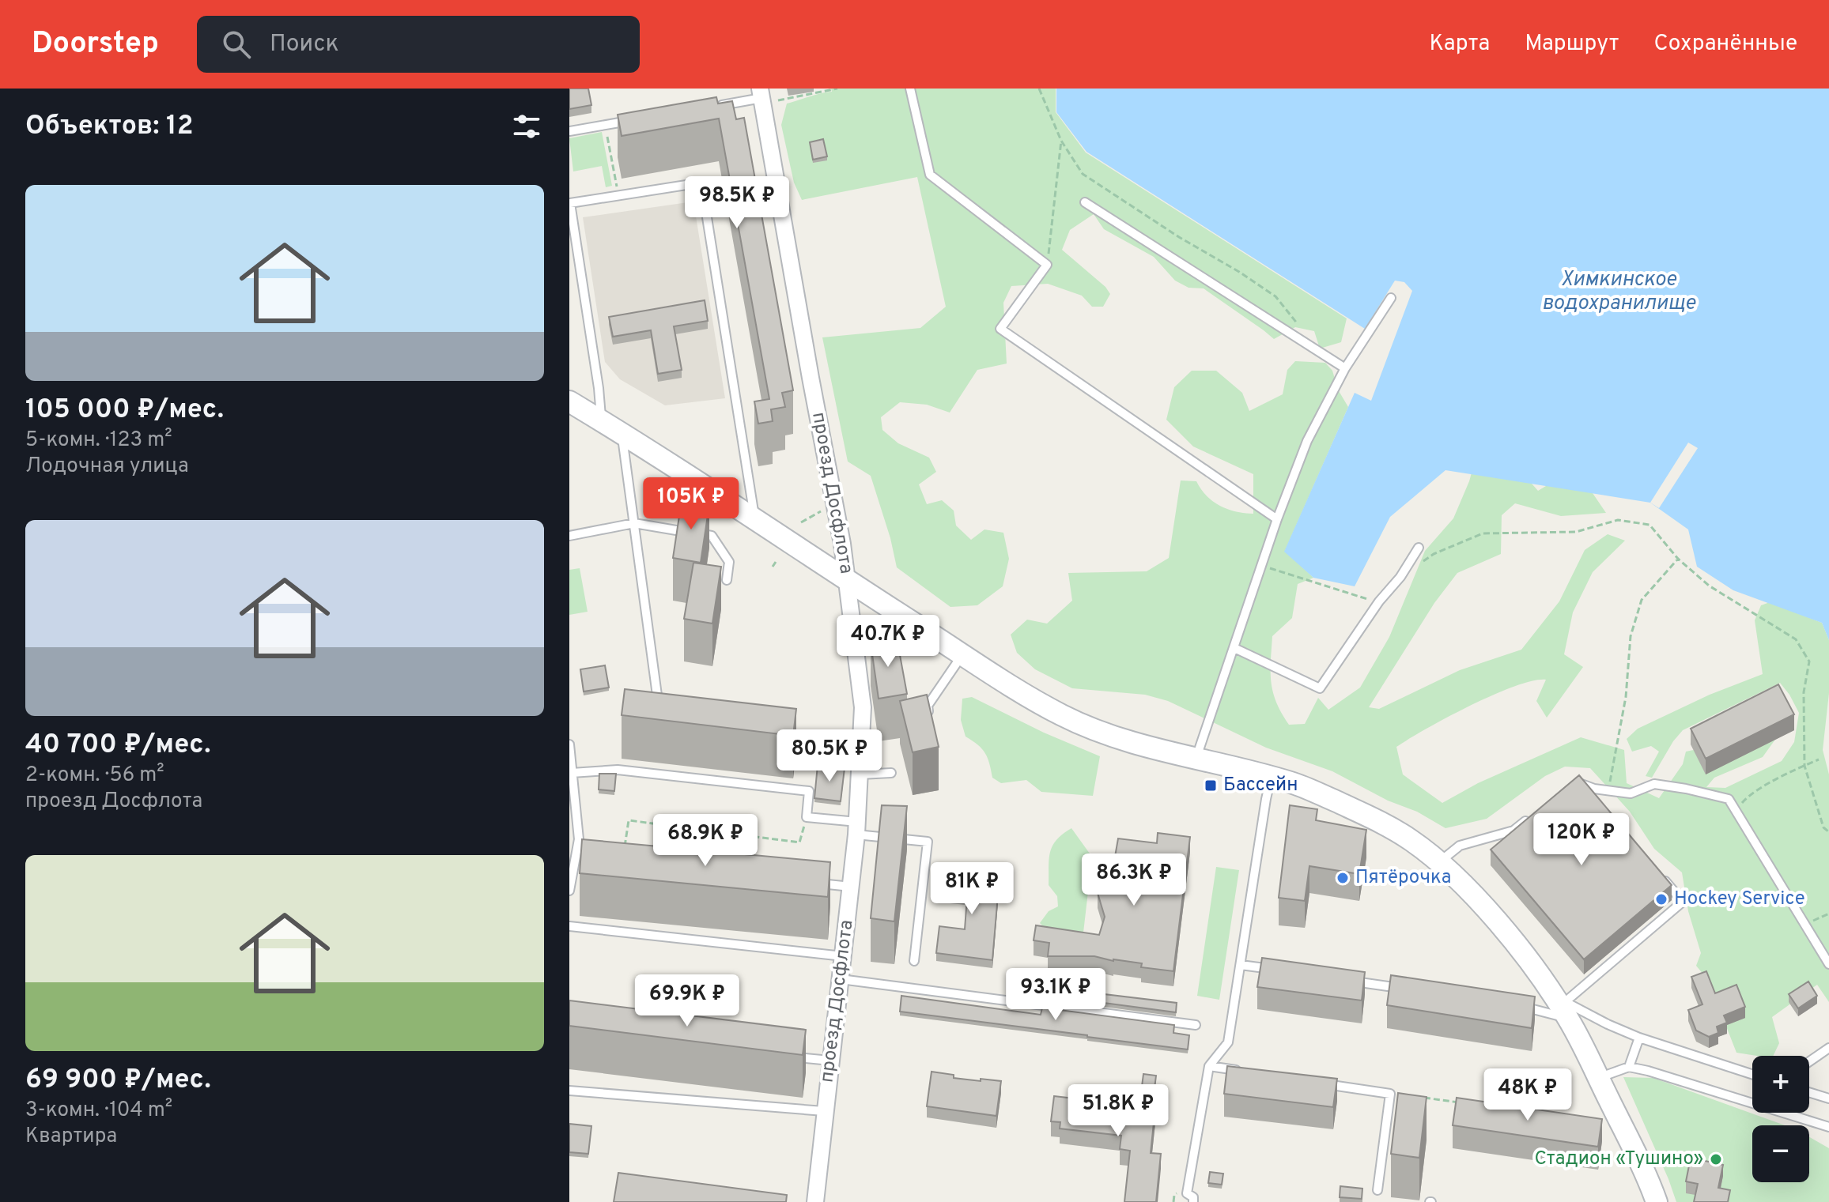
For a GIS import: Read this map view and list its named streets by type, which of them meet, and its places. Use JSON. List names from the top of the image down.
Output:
{
  "streets": {
    "street": ["проезд Досфлота"]
  },
  "water": ["Химкинское водохранилище"],
  "places": {
    "transit": ["Бассейн"],
    "other": ["Пятёрочка", "Hockey Service", "Стадион «Тушино»"]
  },
  "page": {
    "header": "Doorstep",
    "search": "Поиск",
    "nav": ["Карта", "Маршрут", "Сохранённые"],
    "heading": "Объектов: 12",
    "list": [
      {
        "name": "105 000 ₽/мес.",
        "note": "5-комн. · 123 m² · Лодочная улица"
      },
      {
        "name": "40 700 ₽/мес.",
        "note": "2-комн. · 56 m² · проезд Досфлота"
      },
      {
        "name": "69 900 ₽/мес.",
        "note": "3-комн. · 104 m² · Квартира"
      }
    ],
    "price": [
      "98.5K ₽",
      "105K ₽",
      "40.7K ₽",
      "80.5K ₽",
      "120K ₽",
      "68.9K ₽",
      "86.3K ₽",
      "81K ₽",
      "93.1K ₽",
      "69.9K ₽",
      "48K ₽",
      "51.8K ₽"
    ],
    "map_buttons": ["+", "−"]
  }
}
